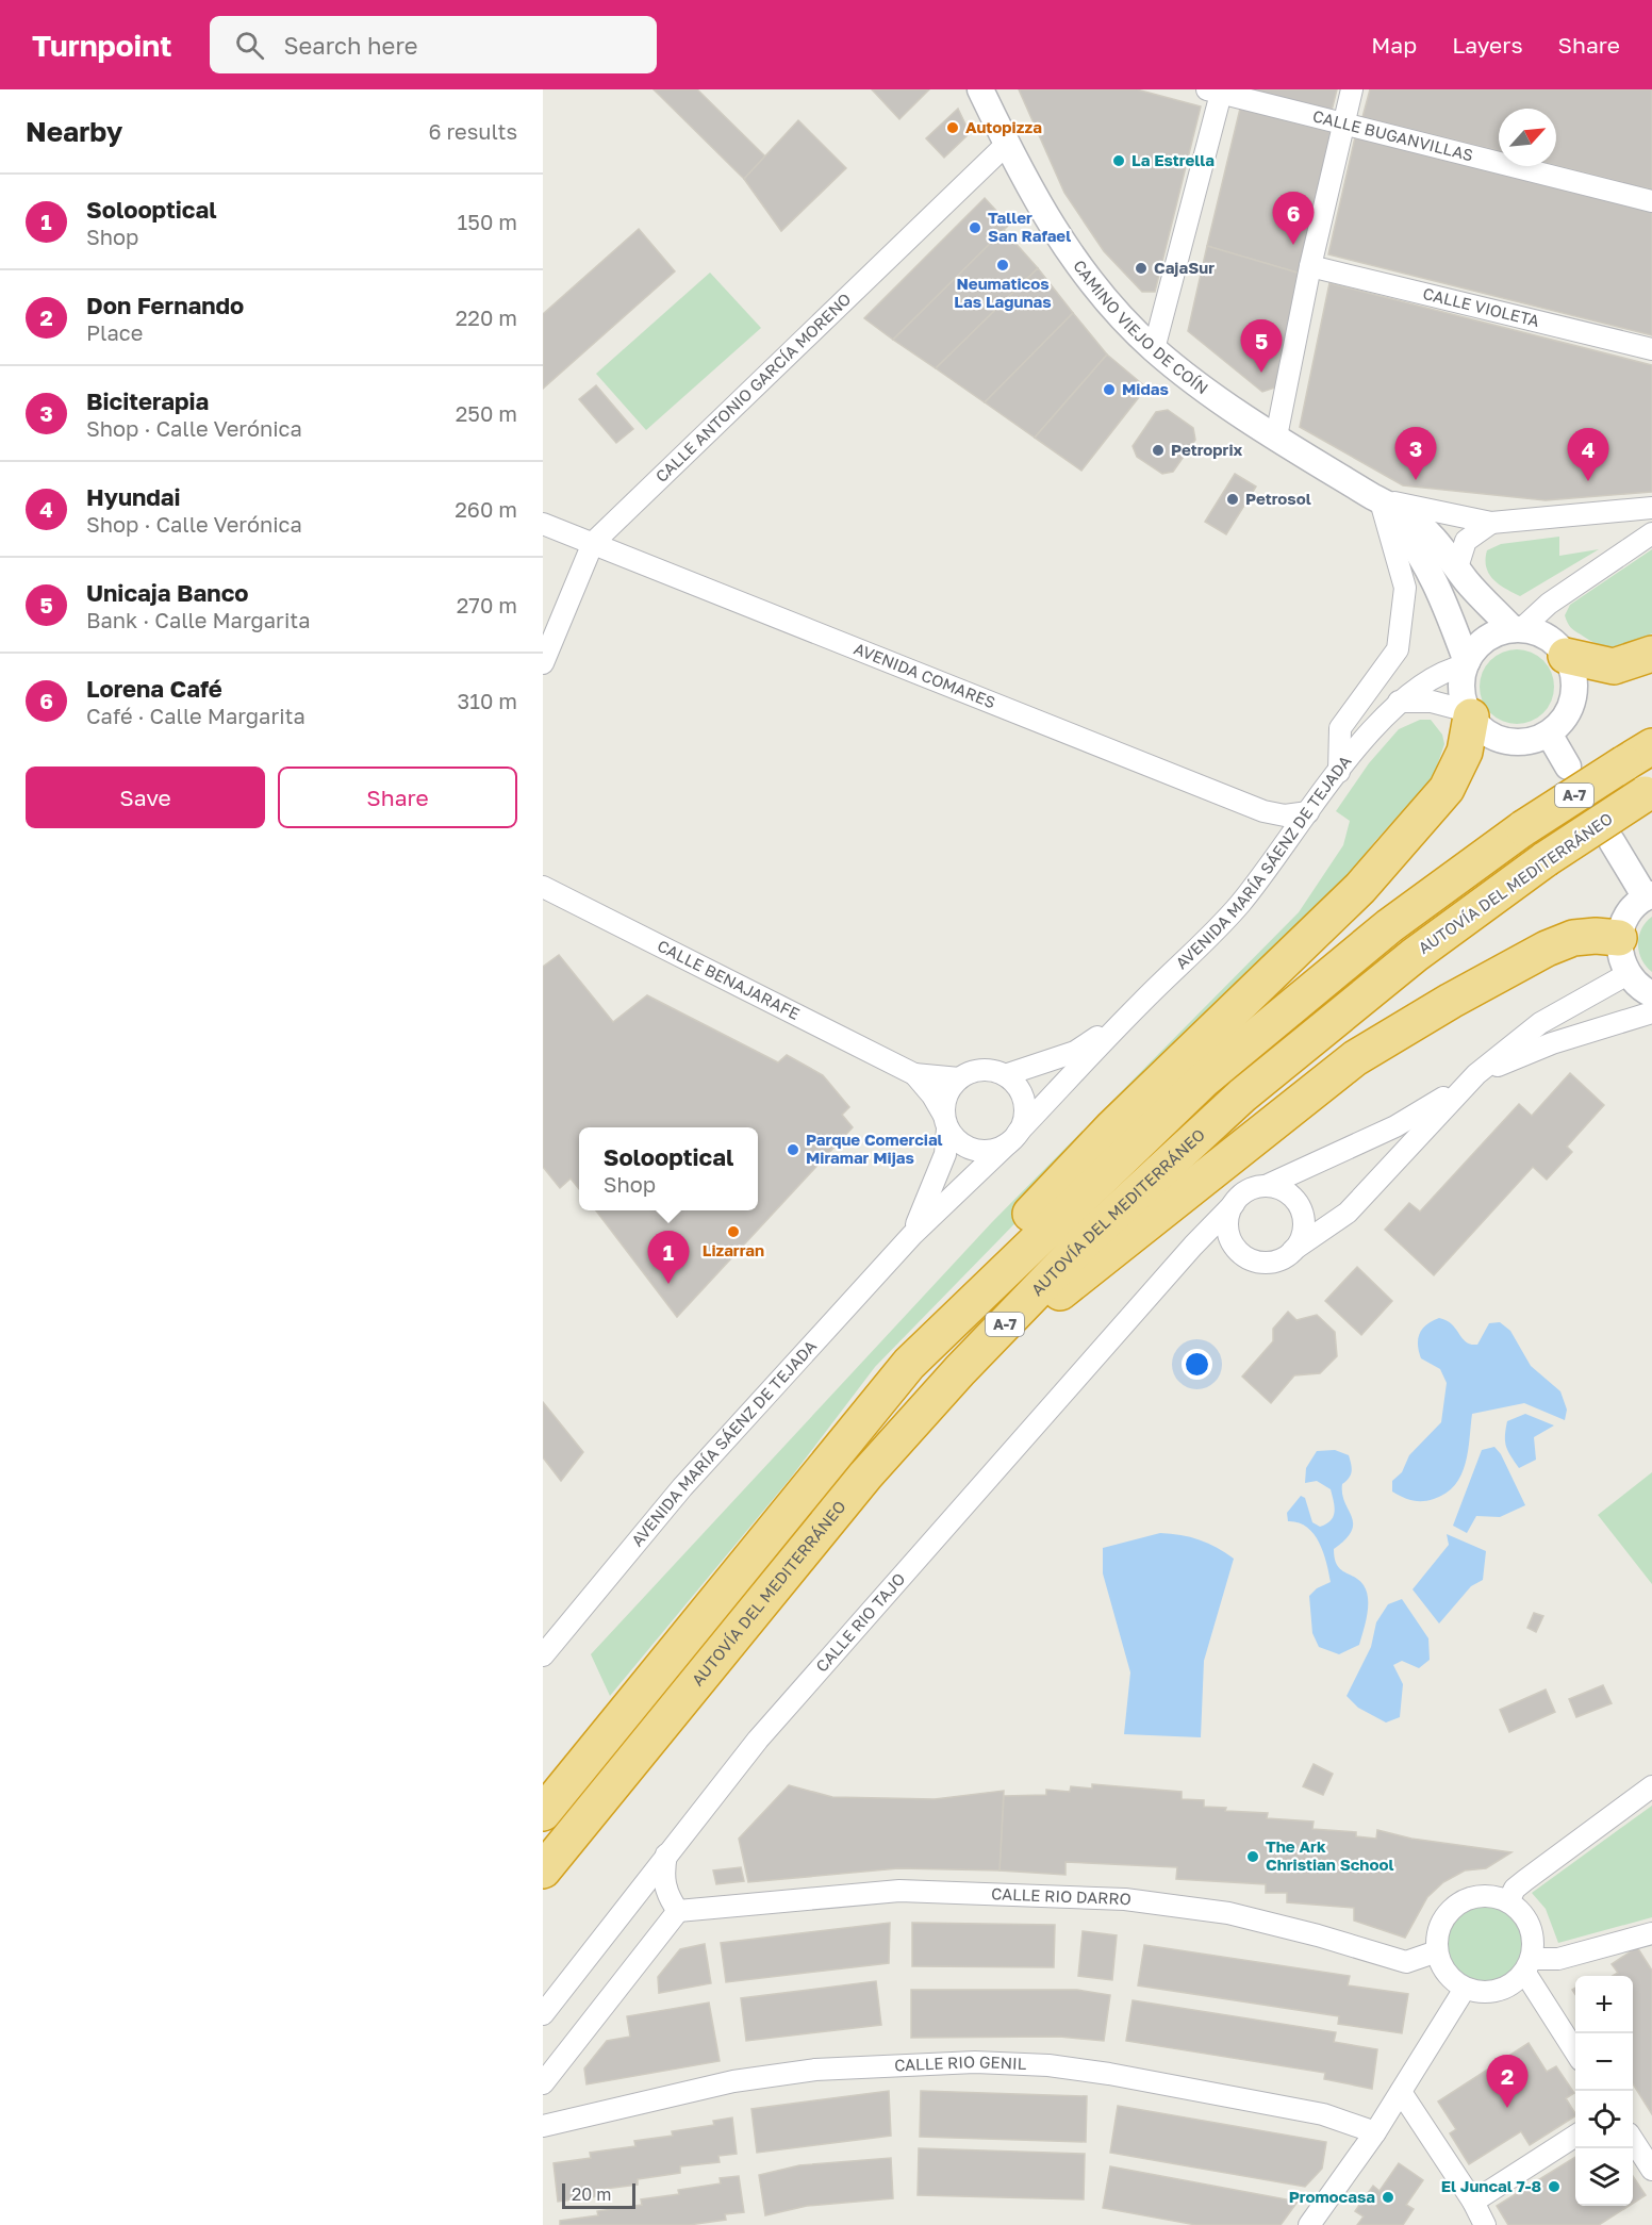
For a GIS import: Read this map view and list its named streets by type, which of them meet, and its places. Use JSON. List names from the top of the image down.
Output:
{
  "streets": {
    "highway": ["A-7", "AUTOVÍA DEL MEDITERRÁNEO"],
    "street": [
      "CALLE BUGANVILLAS",
      "CALLE VIOLETA",
      "CAMINO VIEJO DE COÍN",
      "CALLE ANTONIO GARCÍA MORENO",
      "AVENIDA COMARES",
      "AVENIDA MARÍA SÁENZ DE TEJADA",
      "CALLE BENAJARAFE",
      "CALLE RIO TAJO",
      "CALLE RIO DARRO",
      "CALLE RIO GENIL"
    ]
  },
  "crossings": [
    ["CAMINO VIEJO DE COÍN", "CALLE ANTONIO GARCÍA MORENO"],
    ["CAMINO VIEJO DE COÍN", "AVENIDA MARÍA SÁENZ DE TEJADA"],
    ["CALLE ANTONIO GARCÍA MORENO", "AVENIDA COMARES"],
    ["AVENIDA COMARES", "AVENIDA MARÍA SÁENZ DE TEJADA"],
    ["AVENIDA MARÍA SÁENZ DE TEJADA", "CALLE BENAJARAFE"]
  ],
  "places": [
    "Autopizza",
    "La Estrella",
    "Taller San Rafael",
    "Neumaticos Las Lagunas",
    "CajaSur",
    "Midas",
    "Petroprix",
    "Petrosol",
    "Parque Comercial Miramar Mijas",
    "Lizarran",
    "The Ark Christian School",
    "El Juncal 7-8",
    "Promocasa"
  ],
  "scale_bar": "20 m",
  "north": "top right",
  "page": {
    "header": "Turnpoint",
    "search": "Search here",
    "nav": ["Map", "Layers", "Share"],
    "heading": ["Nearby", "6 results"],
    "list": [
      {
        "mark": "1",
        "name": "Solooptical",
        "note": "Shop",
        "value": "150 m"
      },
      {
        "mark": "2",
        "name": "Don Fernando",
        "note": "Place",
        "value": "220 m"
      },
      {
        "mark": "3",
        "name": "Biciterapia",
        "note": "Shop · Calle Verónica",
        "value": "250 m"
      },
      {
        "mark": "4",
        "name": "Hyundai",
        "note": "Shop · Calle Verónica",
        "value": "260 m"
      },
      {
        "mark": "5",
        "name": "Unicaja Banco",
        "note": "Bank · Calle Margarita",
        "value": "270 m"
      },
      {
        "mark": "6",
        "name": "Lorena Café",
        "note": "Café · Calle Margarita",
        "value": "310 m"
      }
    ],
    "pins": [
      "6",
      "5",
      "3",
      "4",
      "1",
      "2"
    ],
    "buttons": ["Save", "Share"],
    "popup": ["Solooptical", "Shop"],
    "map_buttons": ["+", "−"],
    "scale": "20 m"
  }
}
